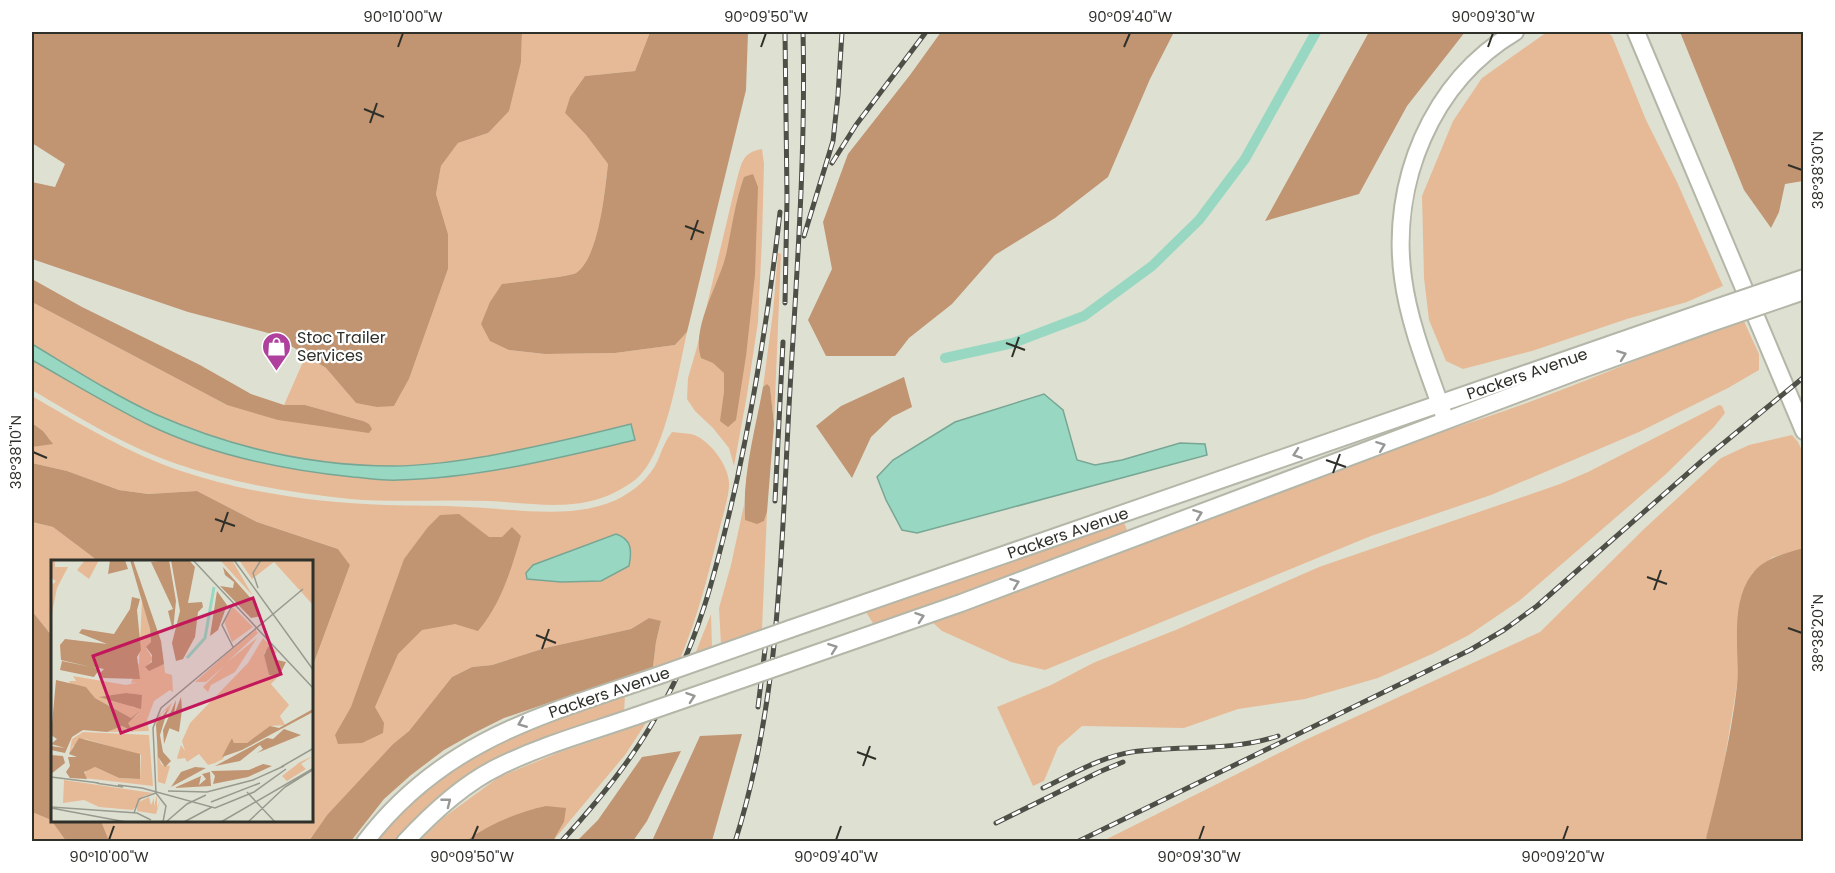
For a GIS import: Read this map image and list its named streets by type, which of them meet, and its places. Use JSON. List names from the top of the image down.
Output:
{
  "streets": {
    "main road": ["Packers Avenue"]
  },
  "places": {
    "shop": ["Stoc Trailer Services"]
  },
  "coordinates": [
    "90°10'00\"W",
    "90°09'50\"W",
    "90°09'40\"W",
    "90°09'30\"W",
    "38°38'30\"N",
    "38°38'10\"N",
    "38°38'20\"N",
    "90°09'20\"W"
  ]
}
